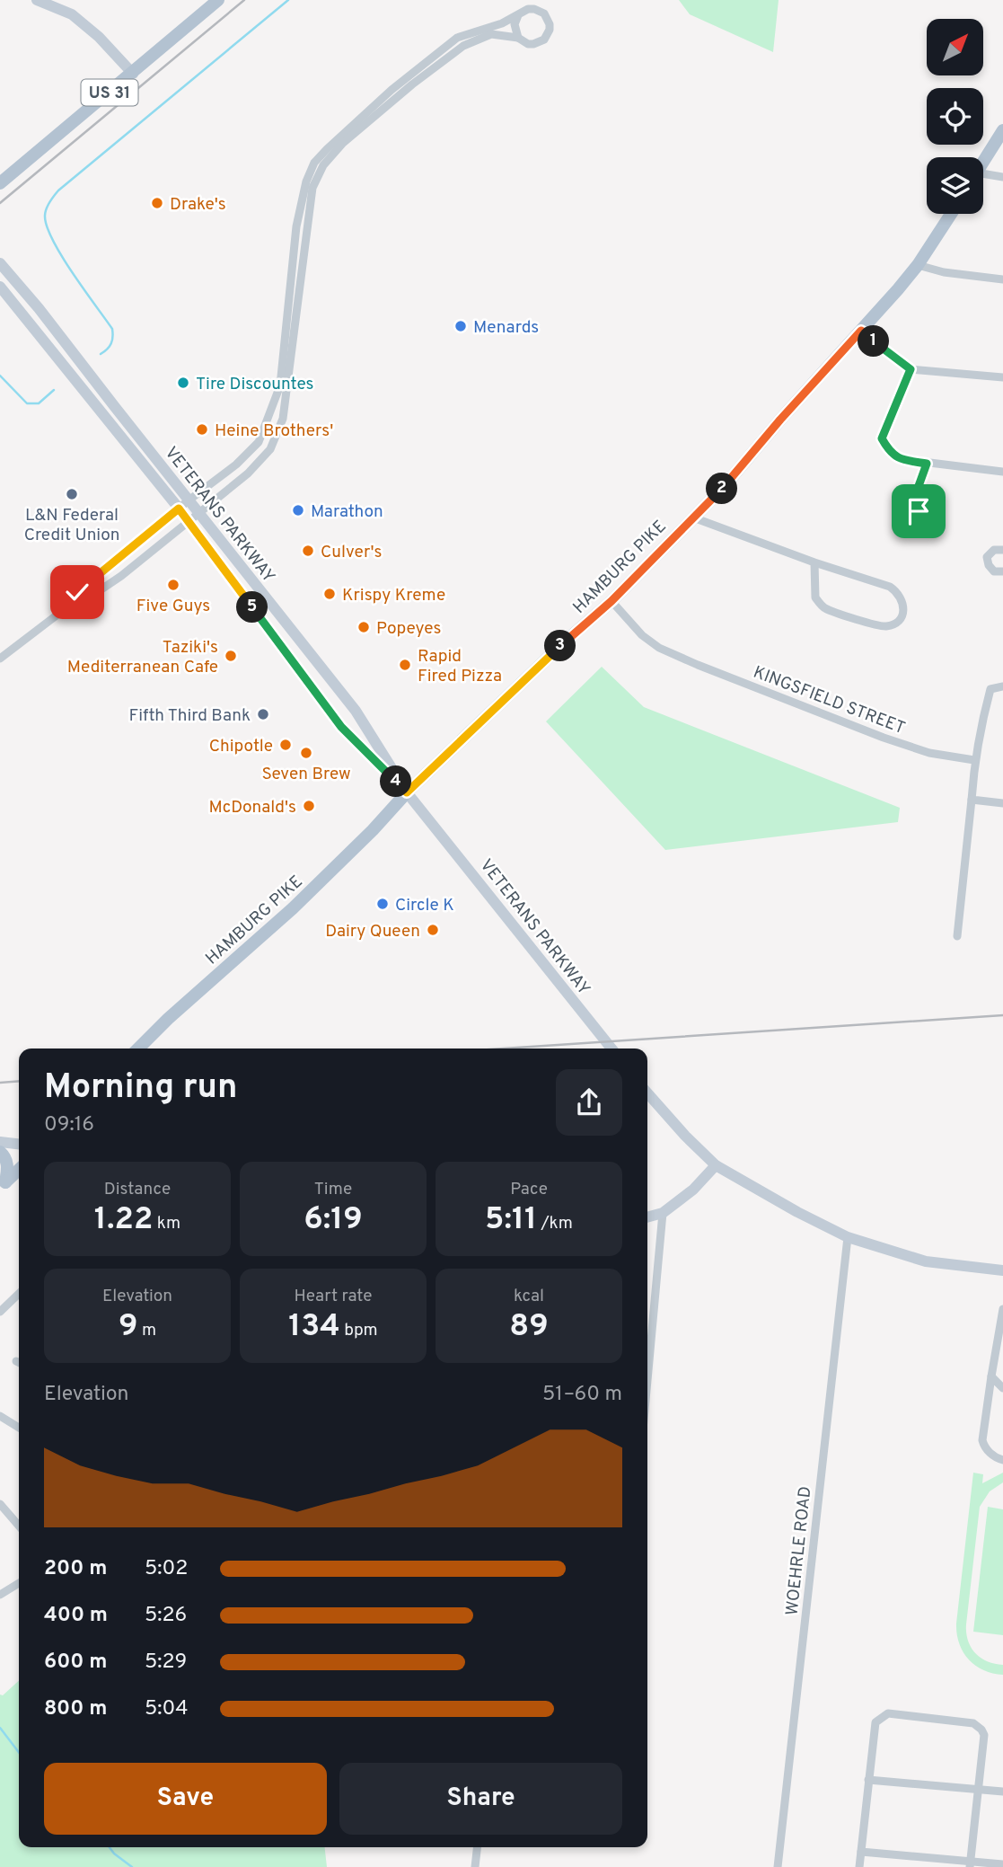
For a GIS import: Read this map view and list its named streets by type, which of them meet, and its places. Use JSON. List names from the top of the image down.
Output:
{
  "streets": {
    "main road": ["US 31", "VETERANS PARKWAY", "HAMBURG PIKE"],
    "street": ["KINGSFIELD STREET", "WOEHRLE ROAD"]
  },
  "crossings": [
    ["VETERANS PARKWAY", "HAMBURG PIKE"],
    ["HAMBURG PIKE", "KINGSFIELD STREET"]
  ],
  "places": [
    "Drake's",
    "Menards",
    "Tire Discountes",
    "Heine Brothers'",
    "L&N Federal Credit Union",
    "Marathon",
    "Culver's",
    "Five Guys",
    "Krispy Kreme",
    "Popeyes",
    "Taziki's Mediterranean Cafe",
    "Rapid Fired Pizza",
    "Fifth Third Bank",
    "Chipotle",
    "Seven Brew",
    "McDonald's",
    "Circle K",
    "Dairy Queen"
  ],
  "north": "top right",
  "page": {
    "pins": [
      "1",
      "2",
      "5",
      "3",
      "4"
    ],
    "heading": ["Morning run", "09:16"],
    "stats": [
      ["Distance", "1.22 km"],
      ["Time", "6:19"],
      ["Pace", "5:11 /km"],
      ["Elevation", "9 m"],
      ["Heart rate", "134 bpm"],
      ["kcal", "89"]
    ],
    "chart": ["Elevation", "51–60 m"],
    "list": [
      {
        "name": "200 m",
        "note": "5:02"
      },
      {
        "name": "400 m",
        "note": "5:26"
      },
      {
        "name": "600 m",
        "note": "5:29"
      },
      {
        "name": "800 m",
        "note": "5:04"
      }
    ],
    "buttons": ["Save", "Share"]
  }
}
